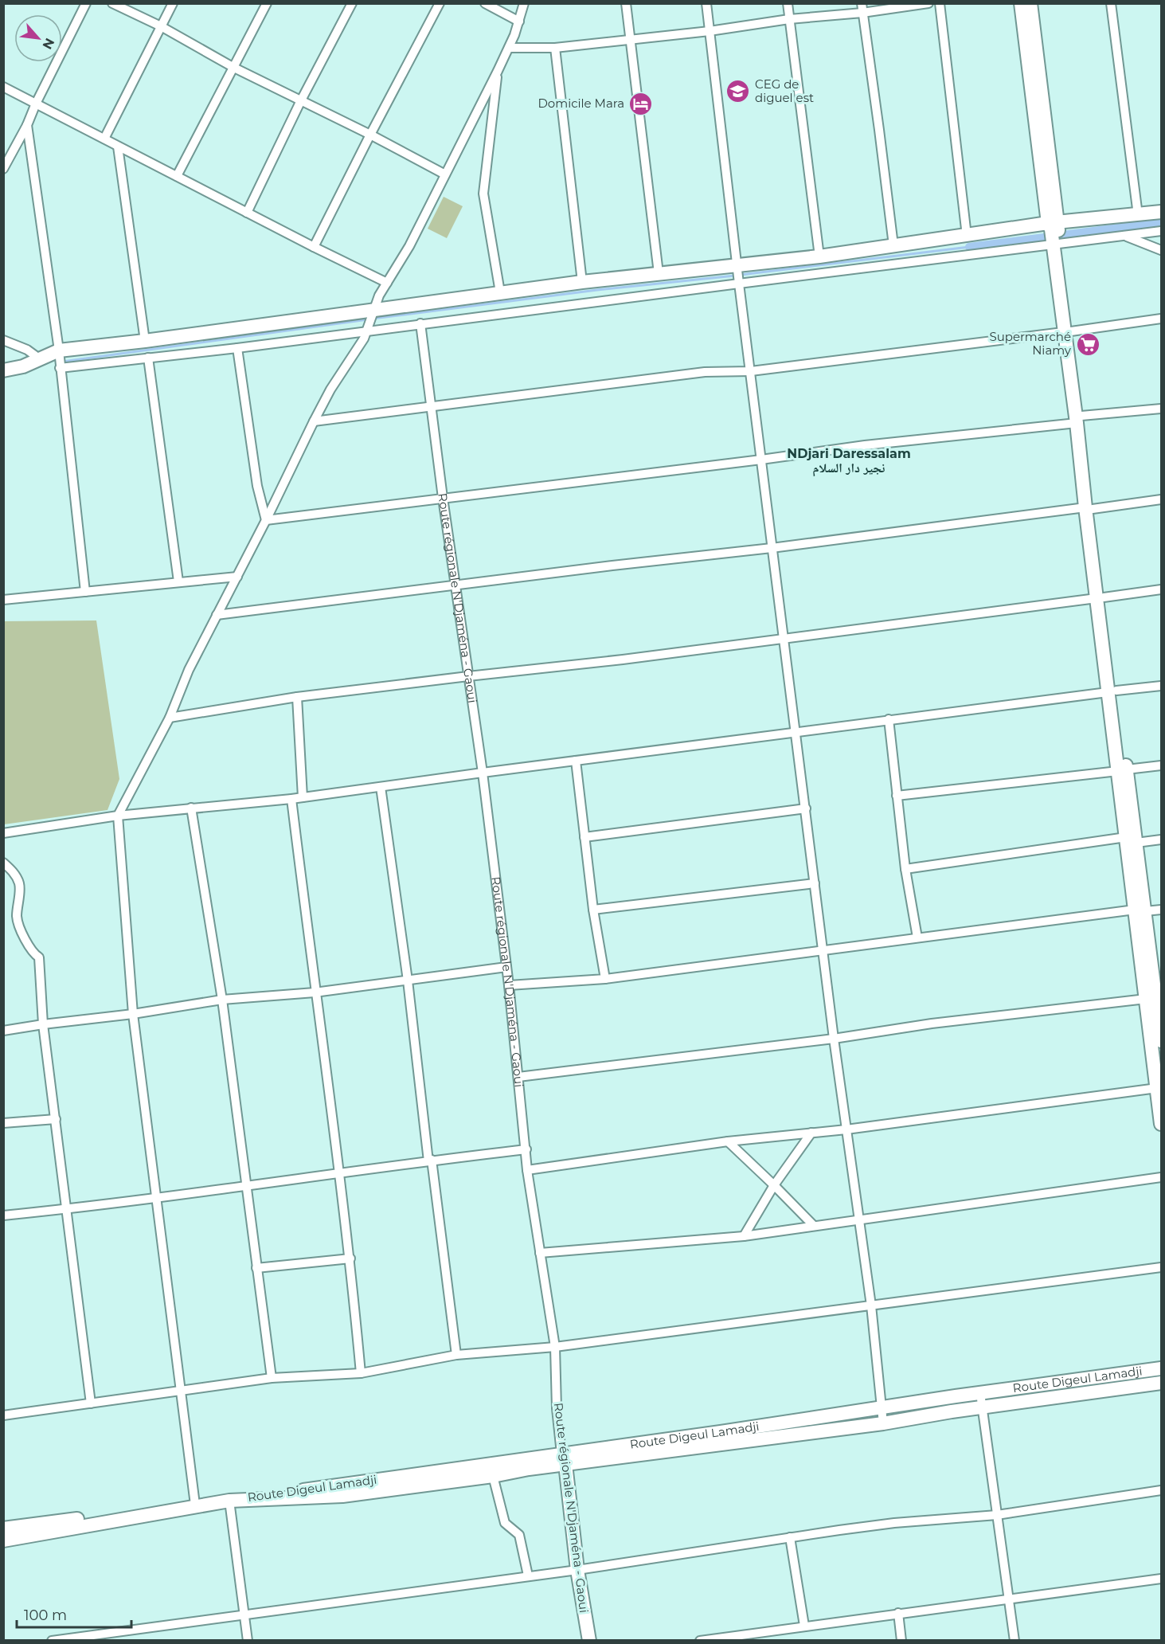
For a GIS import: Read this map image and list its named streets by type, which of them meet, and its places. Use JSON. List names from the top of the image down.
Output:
{
  "streets": {
    "street": ["Route régionale N'Djaména - Gaoui", "Route Digeul Lamadji"]
  },
  "crossings": [
    ["Route régionale N'Djaména - Gaoui", "Route Digeul Lamadji"]
  ],
  "districts": ["NDjari Daressalam نجير دار السلام"],
  "places": {
    "school or university": ["CEG de diguel est"],
    "hotel": ["Domicile Mara"],
    "supermarket": ["Supermarché Niamy"]
  },
  "scale_bar": "100 m",
  "north": "bottom right"
}
